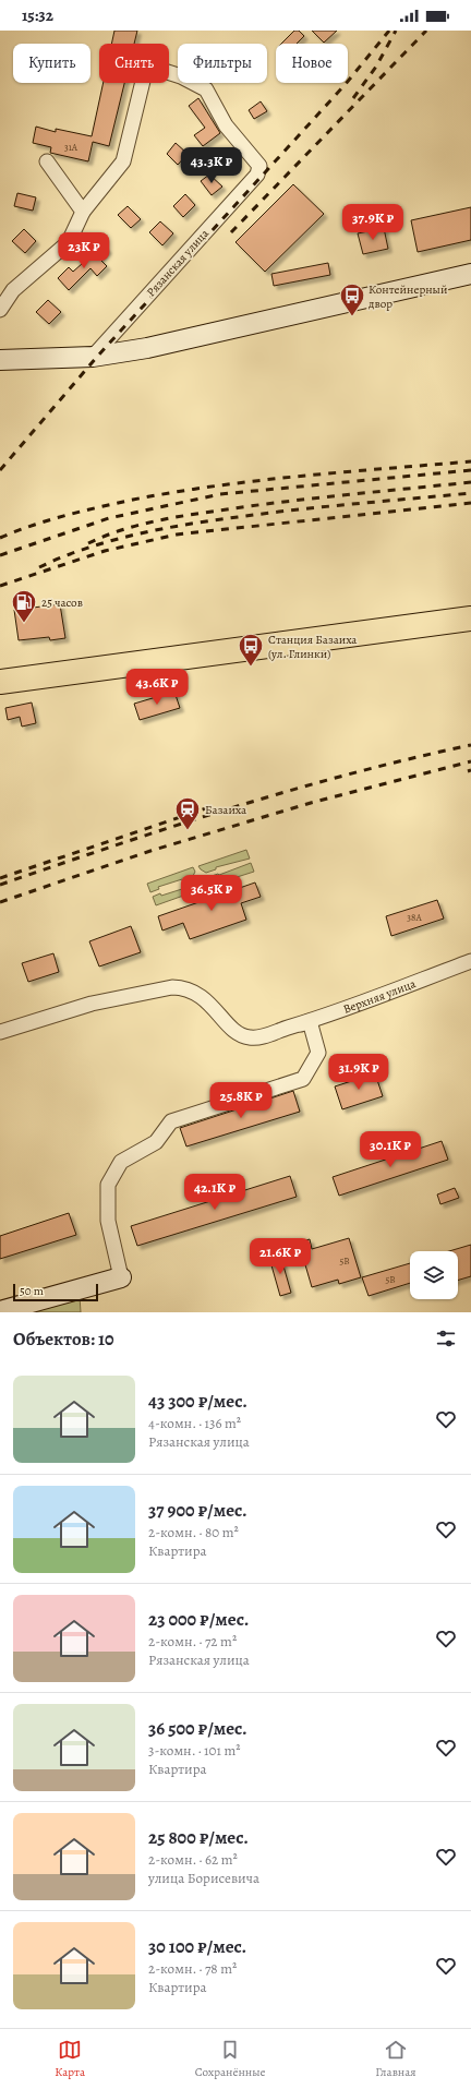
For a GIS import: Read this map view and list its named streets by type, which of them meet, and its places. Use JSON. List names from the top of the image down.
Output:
{
  "streets": {
    "street": ["Рязанская улица", "Верхняя улица"]
  },
  "places": {
    "bus stop": ["Контейнерный двор", "Станция Базаиха (ул. Глинки)"],
    "fuel station": ["25 часов"],
    "station": ["Базаиха"]
  },
  "house_numbers": [
    "31А",
    "38А",
    "5В",
    "5В"
  ],
  "scale_bar": "50 m",
  "page": {
    "status": "15:32",
    "chip": [
      "Купить",
      "Снять",
      "Фильтры",
      "Новое"
    ],
    "price": [
      "43.3K ₽",
      "37.9K ₽",
      "23K ₽",
      "43.6K ₽",
      "36.5K ₽",
      "31.9K ₽",
      "25.8K ₽",
      "30.1K ₽",
      "42.1K ₽",
      "21.6K ₽"
    ],
    "scale": "50 m",
    "heading": "Объектов: 10",
    "list": [
      {
        "name": "43 300 ₽/мес.",
        "note": "4-комн. · 136 m² · Рязанская улица"
      },
      {
        "name": "37 900 ₽/мес.",
        "note": "2-комн. · 80 m² · Квартира"
      },
      {
        "name": "23 000 ₽/мес.",
        "note": "2-комн. · 72 m² · Рязанская улица"
      },
      {
        "name": "36 500 ₽/мес.",
        "note": "3-комн. · 101 m² · Квартира"
      },
      {
        "name": "25 800 ₽/мес.",
        "note": "2-комн. · 62 m² · улица Борисевича"
      },
      {
        "name": "30 100 ₽/мес.",
        "note": "2-комн. · 78 m² · Квартира"
      }
    ],
    "tabs": ["Карта", "Сохранённые", "Главная"]
  }
}
